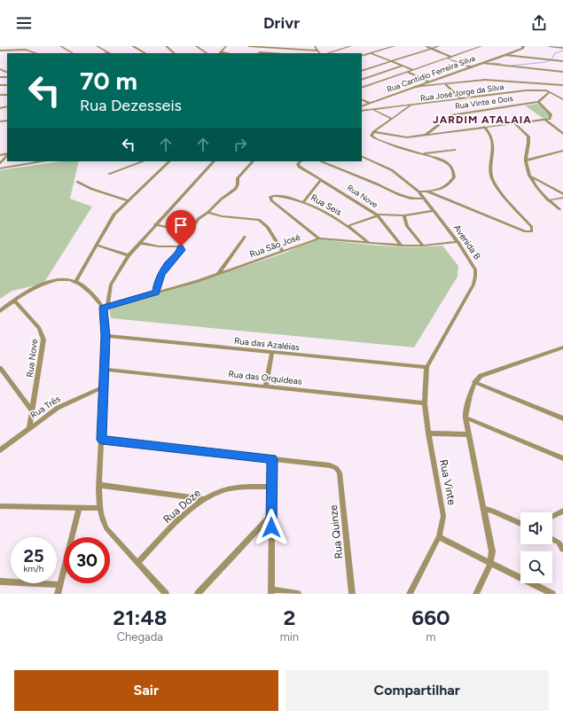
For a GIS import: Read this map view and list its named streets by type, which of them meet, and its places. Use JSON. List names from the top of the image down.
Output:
{
  "streets": {
    "street": [
      "Rua Cantidio Ferreira Silva",
      "Rua José Jorge da Silva",
      "Rua Vinte e Dois",
      "Rua Nove",
      "Rua Seis",
      "Avenida B",
      "Rua São José",
      "Rua das Azaléias",
      "Rua das Orquídeas",
      "Rua Três",
      "Rua Vinte",
      "Rua Doze",
      "Rua Quinze"
    ]
  },
  "crossings": [
    ["Rua Nove", "Avenida B"],
    ["Rua Nove", "Rua Três"],
    ["Rua Seis", "Rua São José"],
    ["Avenida B", "Rua São José"],
    ["Avenida B", "Rua das Azaléias"],
    ["Avenida B", "Rua Vinte"],
    ["Rua das Azaléias", "Rua Vinte"],
    ["Rua das Orquídeas", "Rua Vinte"]
  ],
  "districts": ["JARDIM ATALAIA"],
  "page": {
    "header": "Drivr",
    "turn": ["70 m", "Rua Dezesseis"],
    "speed": "25 km/h",
    "limit": "30",
    "eta": [
      "21:48",
      "Chegada",
      "2",
      "min",
      "660",
      "m"
    ],
    "buttons": ["Sair", "Compartilhar"]
  }
}
